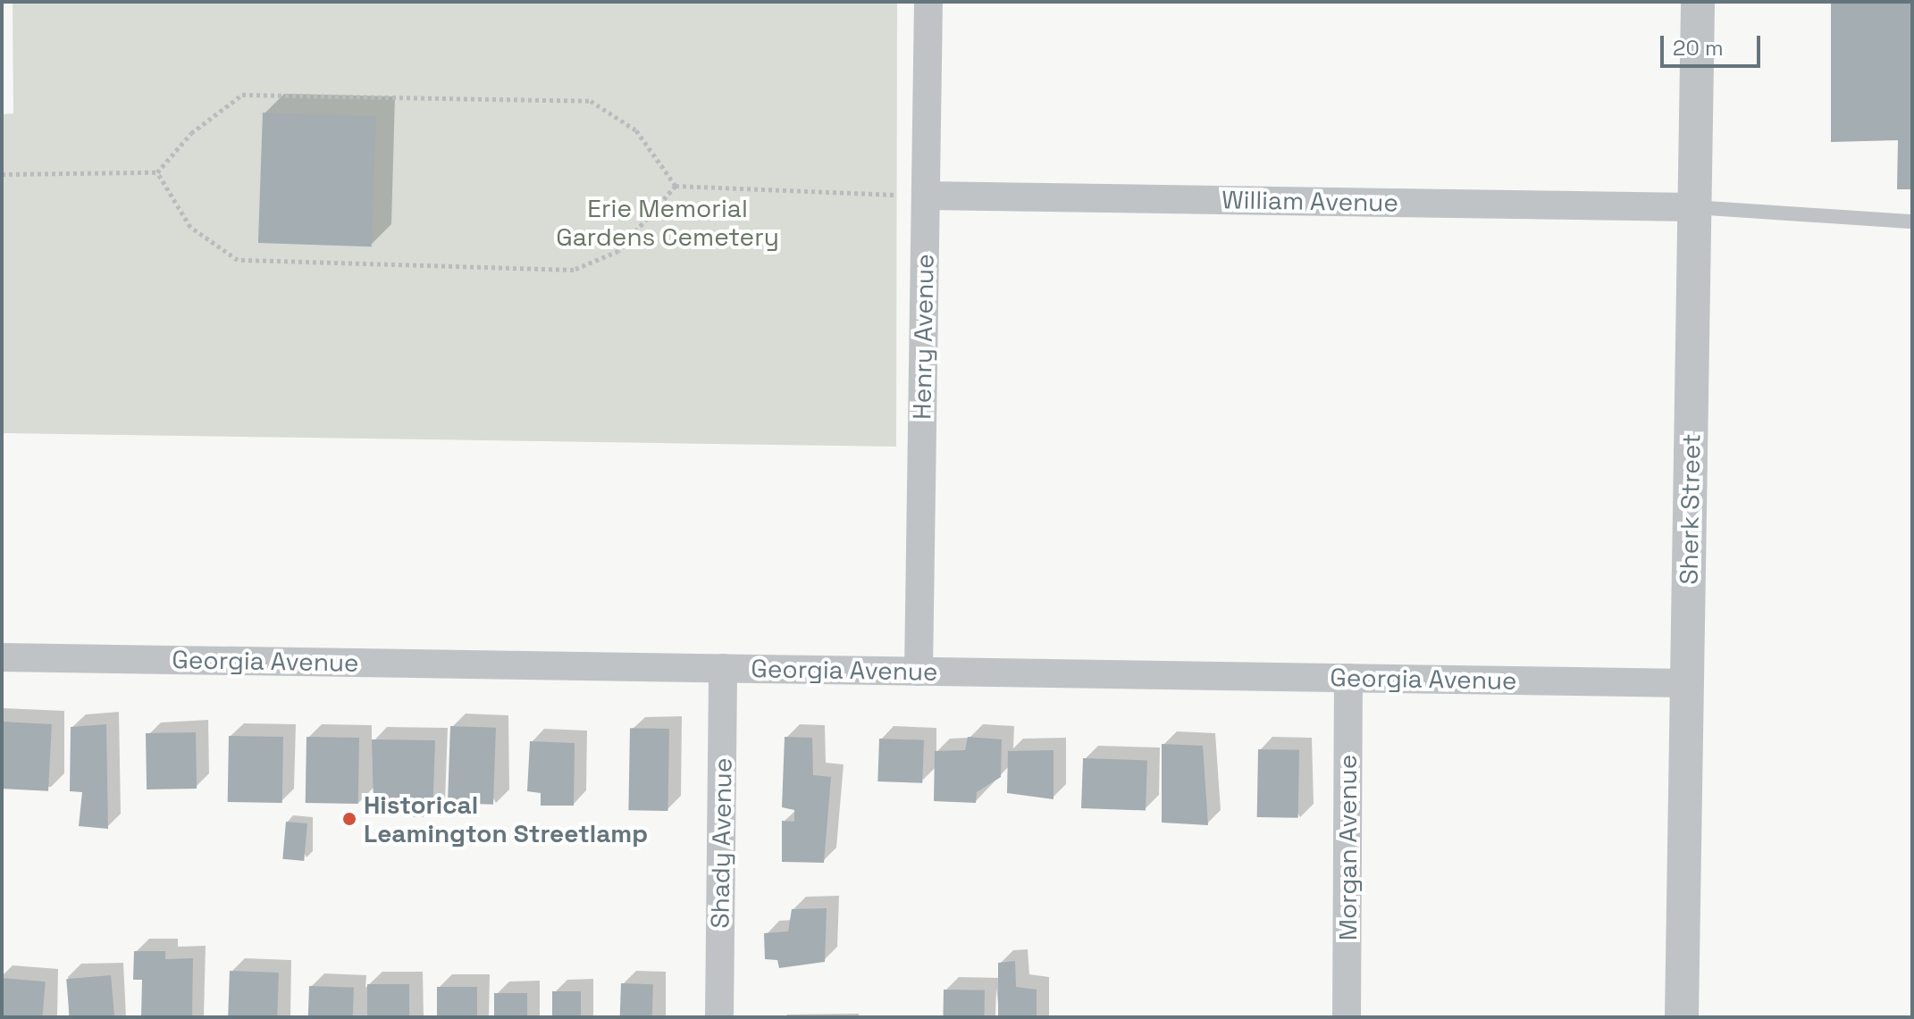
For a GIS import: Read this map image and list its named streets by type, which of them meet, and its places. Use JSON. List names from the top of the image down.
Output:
{
  "streets": {
    "street": [
      "William Avenue",
      "Henry Avenue",
      "Sherk Street",
      "Georgia Avenue",
      "Shady Avenue",
      "Morgan Avenue"
    ]
  },
  "crossings": [
    ["William Avenue", "Henry Avenue"],
    ["William Avenue", "Sherk Street"],
    ["Henry Avenue", "Georgia Avenue"],
    ["Sherk Street", "Georgia Avenue"],
    ["Georgia Avenue", "Shady Avenue"],
    ["Georgia Avenue", "Morgan Avenue"]
  ],
  "parks": ["Erie Memorial Gardens Cemetery"],
  "places": ["Historical Leamington Streetlamp"],
  "scale_bar": "20 m"
}
